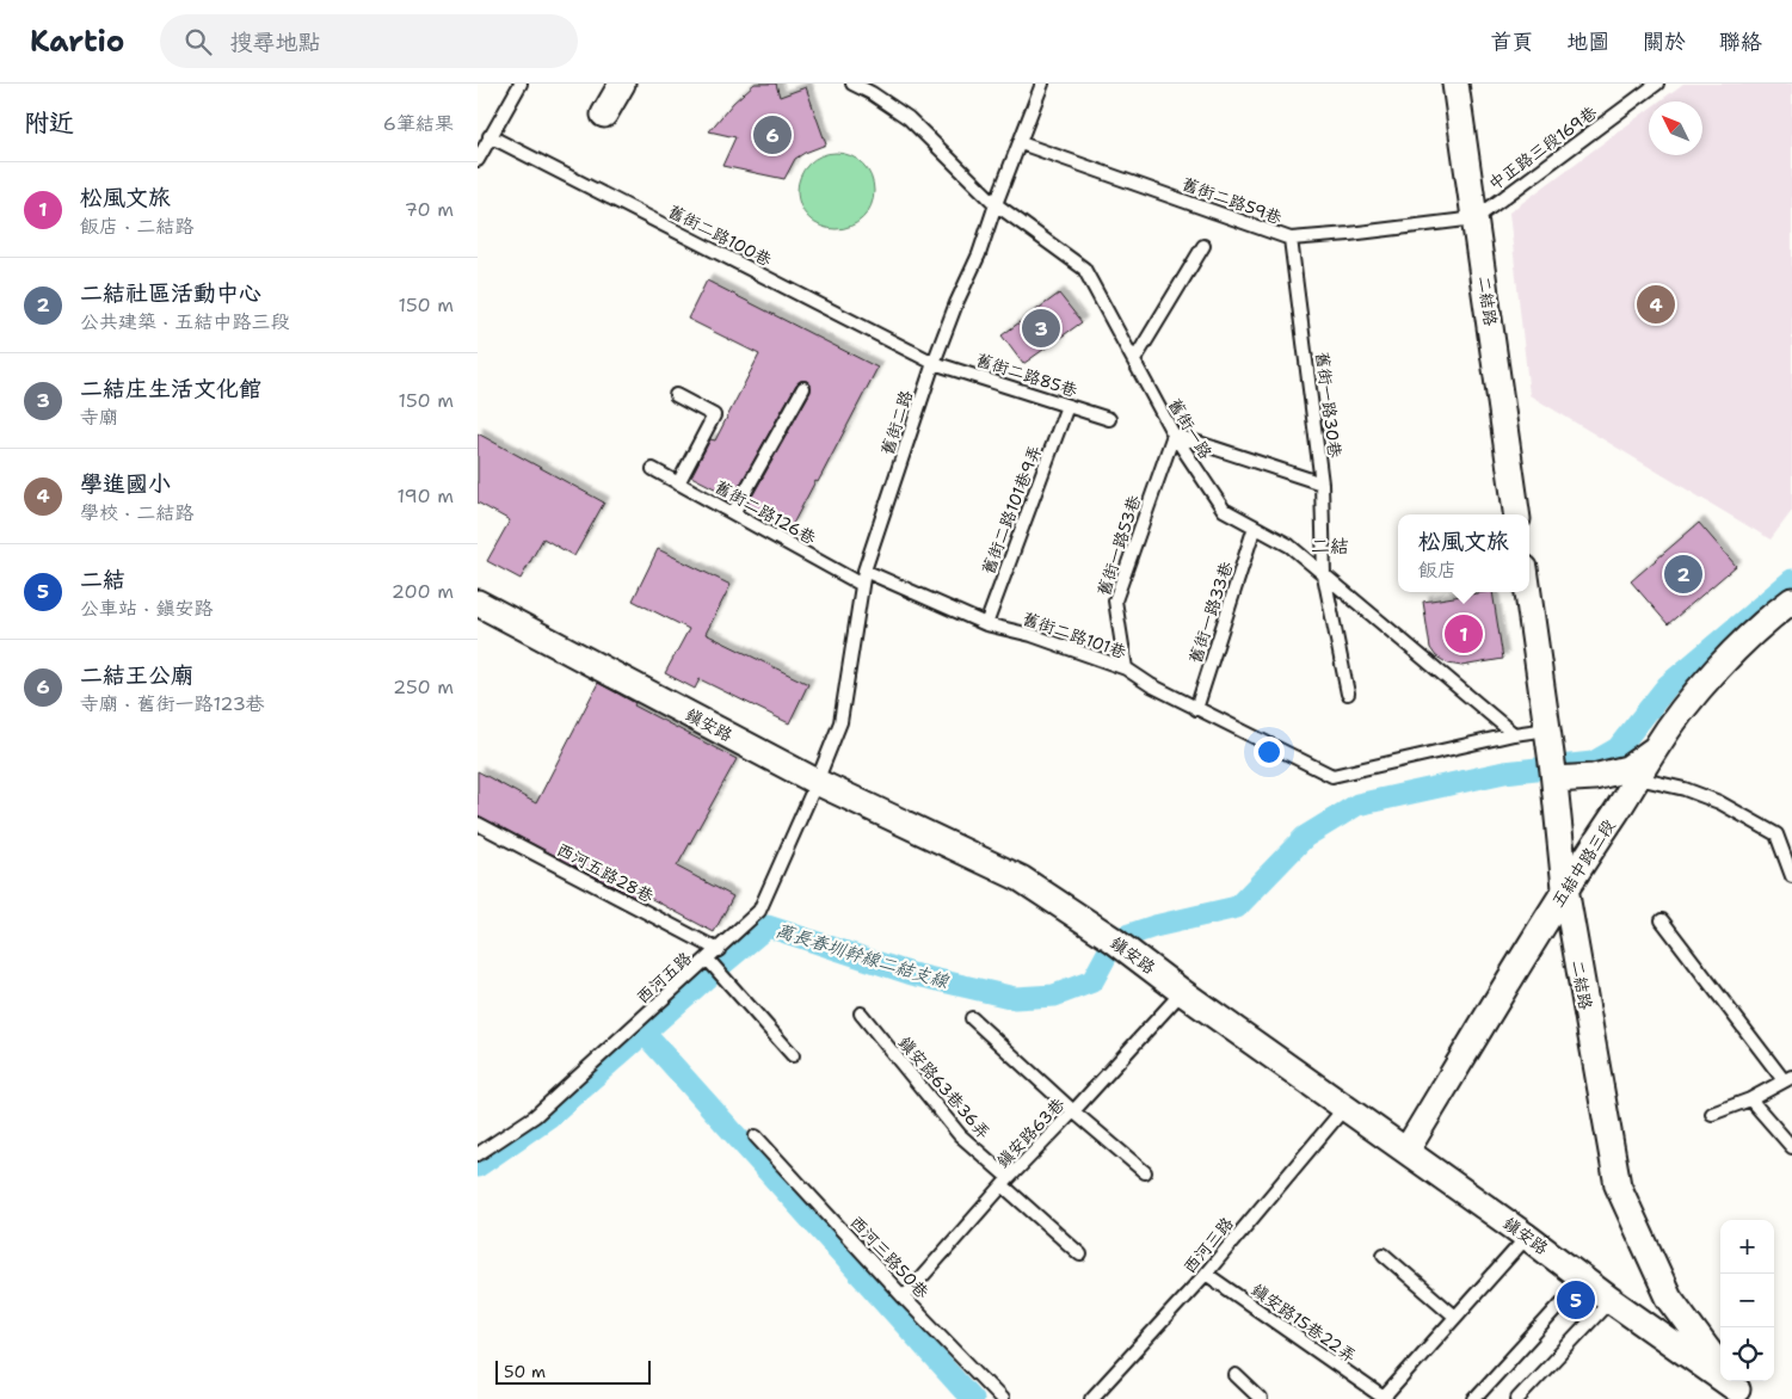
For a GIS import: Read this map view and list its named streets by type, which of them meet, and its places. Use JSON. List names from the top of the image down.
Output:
{
  "streets": {
    "street": ["二結路", "鎮安路", "五結中路三段"],
    "lane": [
      "中正路三段169巷",
      "舊街二路59巷",
      "舊街二路100巷",
      "舊街二路85巷",
      "舊街一路30巷",
      "舊街二路",
      "舊街一路",
      "舊街二路101巷9弄",
      "舊街二路126巷",
      "舊街一路53巷",
      "舊街一路33巷",
      "舊街二路101巷",
      "西河五路28巷",
      "西河五路",
      "鎮安路63巷36弄",
      "鎮安路63巷",
      "西河三路",
      "西河三路50巷",
      "鎮安路15巷22弄"
    ]
  },
  "crossings": [
    ["中正路三段169巷", "舊街二路59巷"],
    ["中正路三段169巷", "二結路"],
    ["舊街二路59巷", "二結路"],
    ["舊街二路59巷", "舊街一路30巷"],
    ["舊街二路59巷", "舊街二路"],
    ["舊街二路100巷", "舊街二路85巷"],
    ["舊街二路100巷", "舊街二路"],
    ["二結路", "鎮安路"],
    ["二結路", "五結中路三段"],
    ["舊街二路85巷", "舊街二路"],
    ["舊街二路85巷", "舊街二路101巷9弄"],
    ["舊街一路30巷", "舊街一路"],
    ["舊街二路", "舊街一路"],
    ["舊街二路", "舊街二路126巷"],
    ["舊街二路", "舊街二路101巷"],
    ["舊街二路", "鎮安路"],
    ["舊街二路", "西河五路"],
    ["舊街一路", "舊街一路53巷"],
    ["舊街一路", "舊街一路33巷"],
    ["舊街一路", "舊街二路101巷"],
    ["舊街二路101巷9弄", "舊街二路101巷"],
    ["舊街一路53巷", "舊街二路101巷"],
    ["舊街一路33巷", "舊街二路101巷"],
    ["鎮安路", "五結中路三段"],
    ["鎮安路", "西河五路"],
    ["鎮安路", "鎮安路63巷"],
    ["鎮安路", "西河三路"],
    ["鎮安路", "鎮安路15巷22弄"],
    ["西河五路28巷", "西河五路"],
    ["鎮安路63巷36弄", "鎮安路63巷"],
    ["鎮安路63巷", "西河三路50巷"],
    ["西河三路", "鎮安路15巷22弄"]
  ],
  "districts": ["二結"],
  "water": ["萬長春圳幹線二結支線"],
  "scale_bar": "50 m",
  "north": "top left",
  "page": {
    "header": "Kartio",
    "search": "搜尋地點",
    "nav": [
      "首頁",
      "地圖",
      "關於",
      "聯絡"
    ],
    "heading": ["附近", "6筆結果"],
    "pins": [
      "6",
      "4",
      "3",
      "2",
      "1",
      "5"
    ],
    "list": [
      {
        "mark": "1",
        "name": "松風文旅",
        "note": "飯店 · 二結路",
        "value": "70 m"
      },
      {
        "mark": "2",
        "name": "二結社區活動中心",
        "note": "公共建築 · 五結中路三段",
        "value": "150 m"
      },
      {
        "mark": "3",
        "name": "二結庄生活文化館",
        "note": "寺廟",
        "value": "150 m"
      },
      {
        "mark": "4",
        "name": "學進國小",
        "note": "學校 · 二結路",
        "value": "190 m"
      },
      {
        "mark": "5",
        "name": "二結",
        "note": "公車站 · 鎮安路",
        "value": "200 m"
      },
      {
        "mark": "6",
        "name": "二結王公廟",
        "note": "寺廟 · 舊街一路123巷",
        "value": "250 m"
      }
    ],
    "popup": ["松風文旅", "飯店"],
    "map_buttons": ["+", "−"],
    "scale": "50 m"
  }
}
